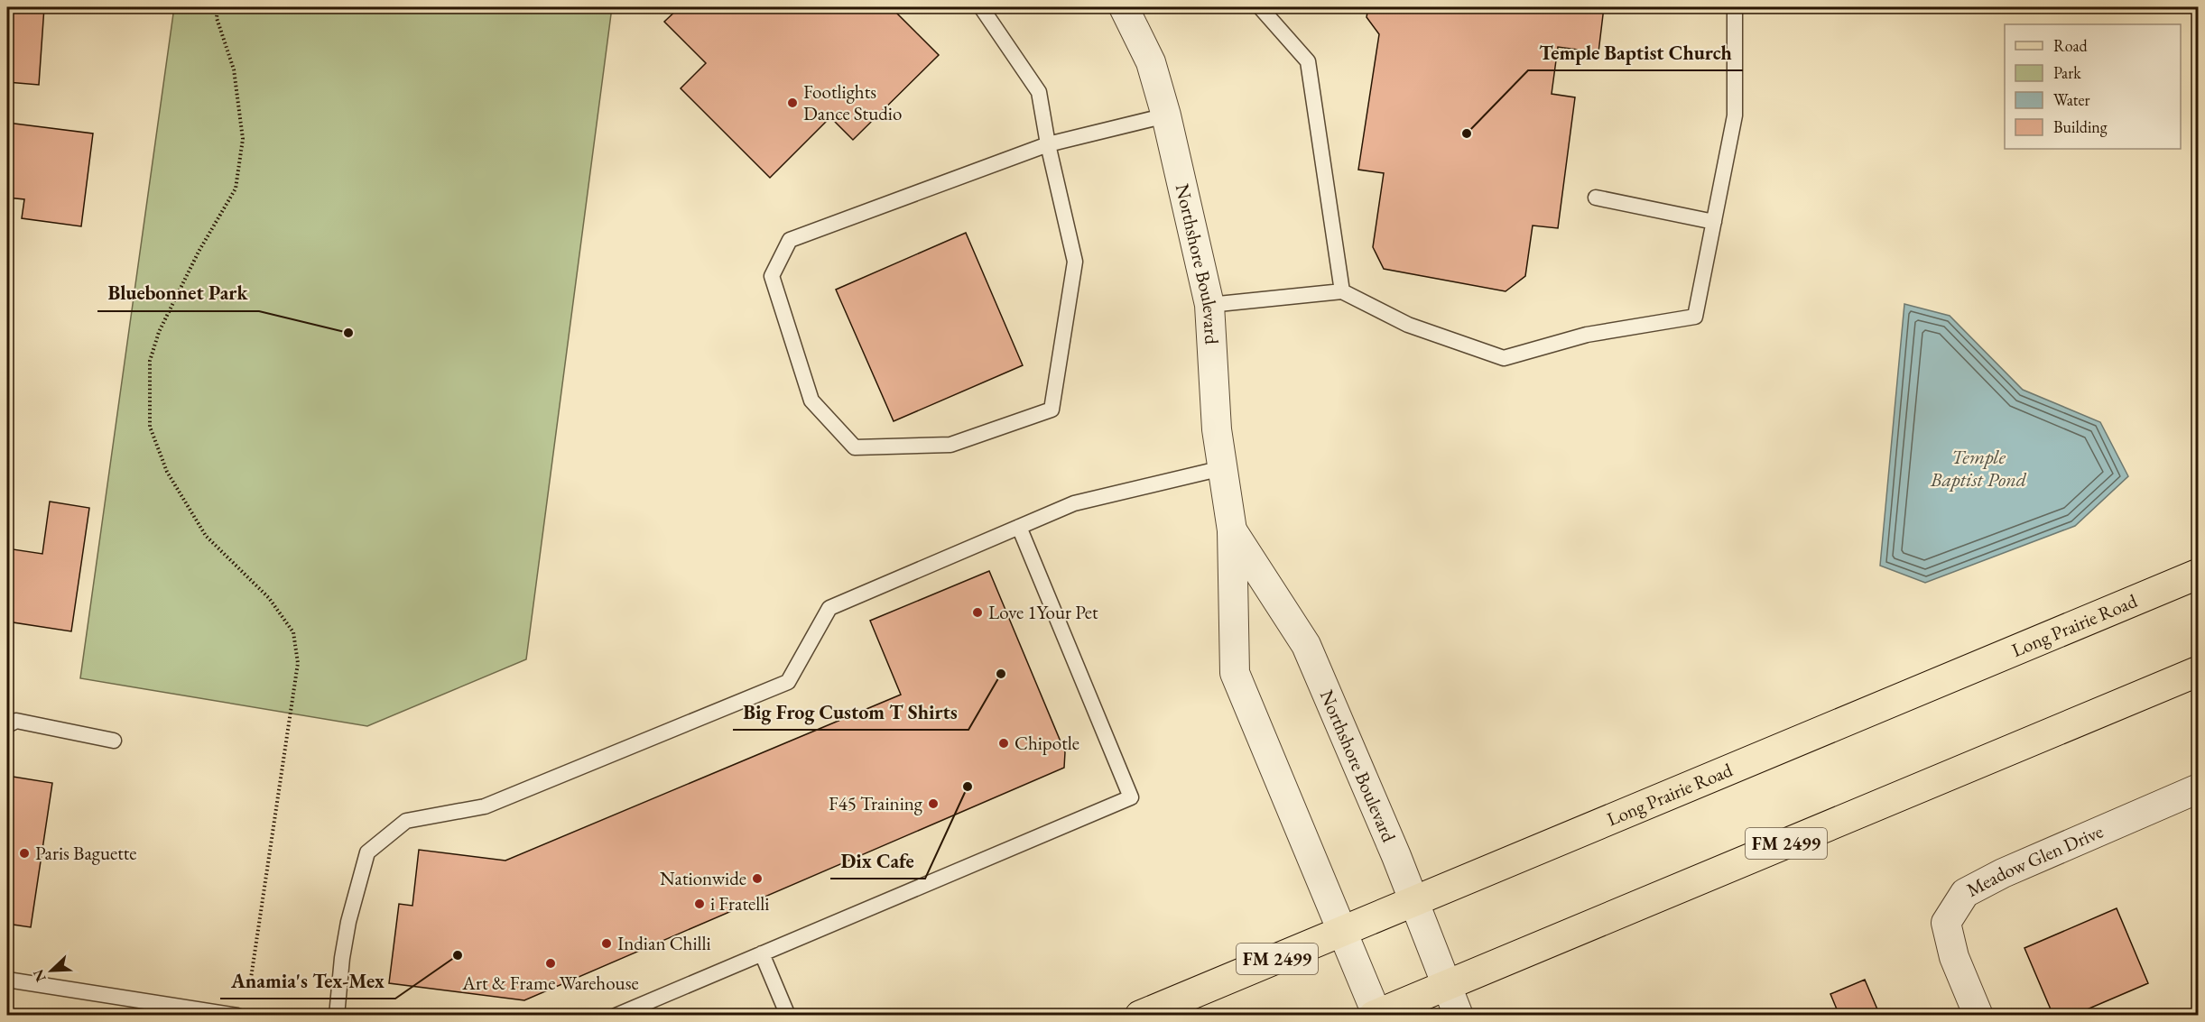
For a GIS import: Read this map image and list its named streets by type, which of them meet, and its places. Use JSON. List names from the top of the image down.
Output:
{
  "streets": {
    "main road": ["Long Prairie Road", "FM 2499"],
    "street": ["Northshore Boulevard", "Meadow Glen Drive"]
  },
  "crossings": [
    ["Northshore Boulevard", "Long Prairie Road"],
    ["Northshore Boulevard", "FM 2499"]
  ],
  "water": ["Temple Baptist Pond"],
  "places": [
    "Footlights Dance Studio",
    "Temple Baptist Church",
    "Bluebonnet Park",
    "Love 1Your Pet",
    "Big Frog Custom T Shirts",
    "Chipotle",
    "Dix Cafe",
    "F45 Training",
    "Paris Baguette",
    "Nationwide",
    "i Fratelli",
    "Indian Chilli",
    "Anamia's Tex-Mex",
    "Art & Frame Warehouse"
  ],
  "legend": [
    "Road",
    "Park",
    "Water",
    "Building"
  ],
  "north": "bottom left"
}
